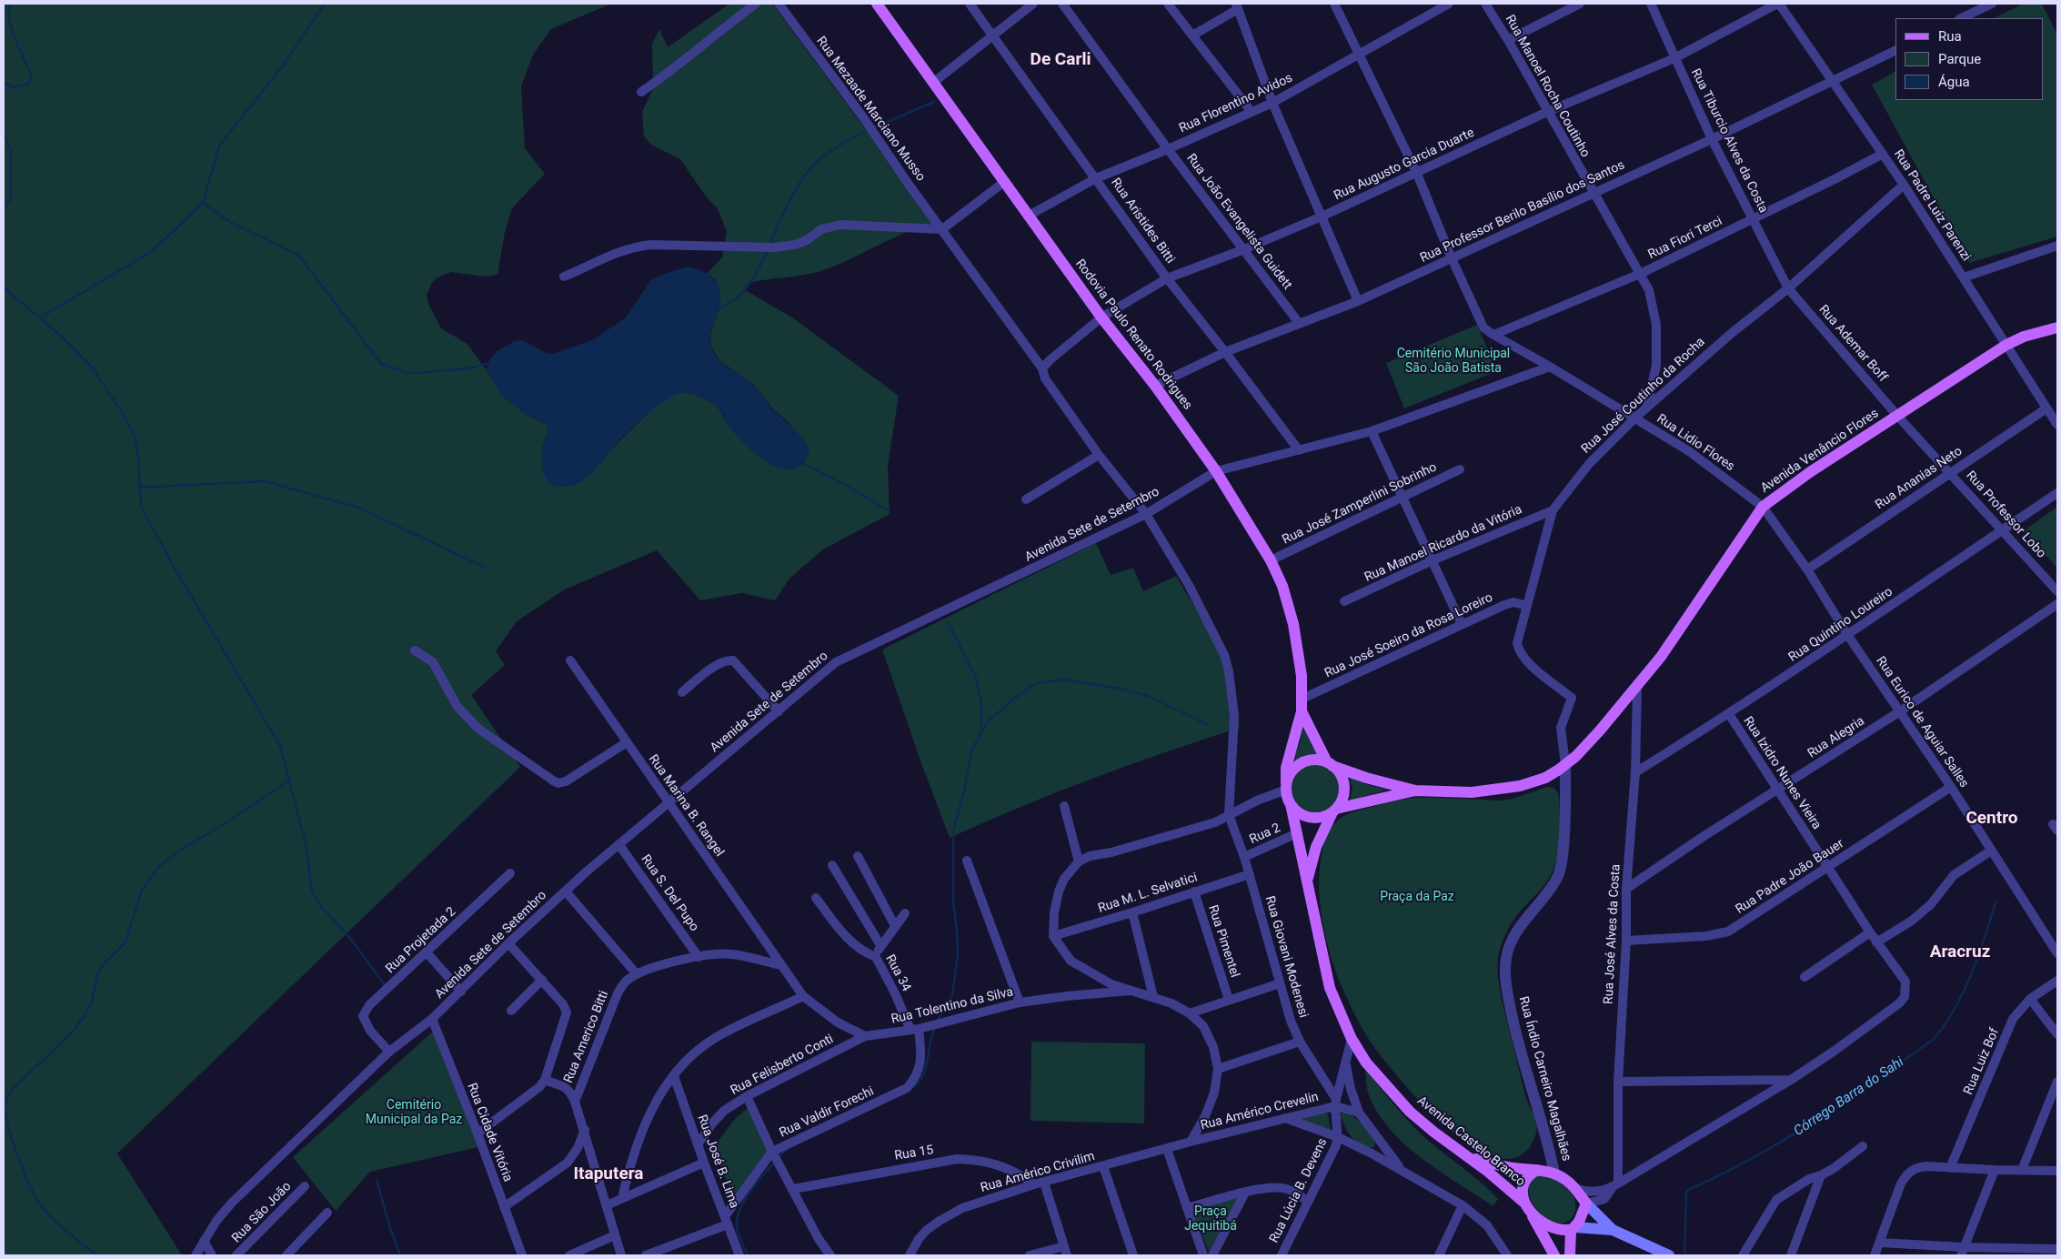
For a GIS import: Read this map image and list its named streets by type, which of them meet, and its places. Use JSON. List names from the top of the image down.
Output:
{
  "streets": {
    "main road": ["Rodovia Paulo Renato Rodrigues", "Avenida Venâncio Flores", "Avenida Castelo Branco"],
    "street": [
      "Rua Manoel Rocha Coutinho",
      "Rua Florentino Avidos",
      "Rua Mezaade Marciano Musso",
      "Rua Tiburcio Alves da Costa",
      "Rua Augusto Garcia Duarte",
      "Rua Padre Luiz Parenzi",
      "Rua Professor Berilo Basílio dos Santos",
      "Rua Aristides Bitti",
      "Rua João Evangelista Guidett",
      "Rua Fiori Terci",
      "Rua Ademar Boff",
      "Rua José Coutinho da Rocha",
      "Rua Lidio Flores",
      "Rua Ananias Neto",
      "Rua José Zamperlini Sobrinho",
      "Rua Professor Lobo",
      "Avenida Sete de Setembro",
      "Rua Manoel Ricardo da Vitória",
      "Rua Quintino Loureiro",
      "Rua José Soeiro da Rosa Loreiro",
      "Rua Eurico de Aguiar Salles",
      "Rua Alegria",
      "Rua Izidro Nunes Vieira",
      "Rua Marina B. Rangel",
      "Rua 2",
      "Rua Padre João Bauer",
      "Rua S. Del Pupo",
      "Rua M. L. Selvatici",
      "Rua José Alves da Costa",
      "Rua Projetada 2",
      "Rua Pimentel",
      "Rua Giovani Modenesi",
      "Rua 34",
      "Rua Tolentino da Silva",
      "Rua Americo Bitti",
      "Rua Luiz Bof",
      "Rua Felisberto Conti",
      "Rua Índio Carneiro Magalhães",
      "Rua Américo Crevelin",
      "Rua Valdir Forechi",
      "Rua Cidade Vitória",
      "Rua 15",
      "Rua José B. Lima",
      "Rua Américo Crivilim",
      "Rua Lúcia B. Devens",
      "Rua São João"
    ]
  },
  "crossings": [
    ["Rua Manoel Rocha Coutinho", "Rua Augusto Garcia Duarte"],
    ["Rua Manoel Rocha Coutinho", "Rua Professor Berilo Basílio dos Santos"],
    ["Rua Manoel Rocha Coutinho", "Rua Fiori Terci"],
    ["Rua Manoel Rocha Coutinho", "Rua José Coutinho da Rocha"],
    ["Rua Florentino Avidos", "Rua Aristides Bitti"],
    ["Rua Florentino Avidos", "Rua João Evangelista Guidett"],
    ["Rua Florentino Avidos", "Rodovia Paulo Renato Rodrigues"],
    ["Rua Florentino Avidos", "Rua Lidio Flores"],
    ["Rua Mezaade Marciano Musso", "Rua Augusto Garcia Duarte"],
    ["Rua Mezaade Marciano Musso", "Avenida Sete de Setembro"],
    ["Rua Mezaade Marciano Musso", "Rua Giovani Modenesi"],
    ["Rua Tiburcio Alves da Costa", "Rua Augusto Garcia Duarte"],
    ["Rua Tiburcio Alves da Costa", "Rua Professor Berilo Basílio dos Santos"],
    ["Rua Tiburcio Alves da Costa", "Rua Fiori Terci"],
    ["Rua Tiburcio Alves da Costa", "Rua Ademar Boff"],
    ["Rua Tiburcio Alves da Costa", "Rua José Coutinho da Rocha"],
    ["Rua Augusto Garcia Duarte", "Rua Padre Luiz Parenzi"],
    ["Rua Augusto Garcia Duarte", "Rua Aristides Bitti"],
    ["Rua Augusto Garcia Duarte", "Rua João Evangelista Guidett"],
    ["Rua Augusto Garcia Duarte", "Rodovia Paulo Renato Rodrigues"],
    ["Rua Augusto Garcia Duarte", "Rua Lidio Flores"],
    ["Rua Padre Luiz Parenzi", "Rua Professor Berilo Basílio dos Santos"],
    ["Rua Padre Luiz Parenzi", "Rua Fiori Terci"],
    ["Rua Padre Luiz Parenzi", "Rua José Coutinho da Rocha"],
    ["Rua Padre Luiz Parenzi", "Avenida Venâncio Flores"],
    ["Rua Padre Luiz Parenzi", "Rua Ananias Neto"],
    ["Rua Professor Berilo Basílio dos Santos", "Rua Aristides Bitti"],
    ["Rua Professor Berilo Basílio dos Santos", "Rua João Evangelista Guidett"],
    ["Rua Professor Berilo Basílio dos Santos", "Rodovia Paulo Renato Rodrigues"],
    ["Rua Professor Berilo Basílio dos Santos", "Rua Lidio Flores"],
    ["Rua Aristides Bitti", "Avenida Sete de Setembro"],
    ["Rua Fiori Terci", "Rua Lidio Flores"],
    ["Rodovia Paulo Renato Rodrigues", "Rua José Zamperlini Sobrinho"],
    ["Rodovia Paulo Renato Rodrigues", "Avenida Sete de Setembro"],
    ["Rodovia Paulo Renato Rodrigues", "Rua José Soeiro da Rosa Loreiro"],
    ["Rodovia Paulo Renato Rodrigues", "Avenida Castelo Branco"],
    ["Rua Ademar Boff", "Rua José Coutinho da Rocha"],
    ["Rua Ademar Boff", "Avenida Venâncio Flores"],
    ["Rua Ademar Boff", "Rua Professor Lobo"],
    ["Rua José Coutinho da Rocha", "Rua Lidio Flores"],
    ["Rua José Coutinho da Rocha", "Avenida Venâncio Flores"],
    ["Rua José Coutinho da Rocha", "Rua Manoel Ricardo da Vitória"],
    ["Rua José Coutinho da Rocha", "Rua José Soeiro da Rosa Loreiro"],
    ["Rua José Coutinho da Rocha", "Rua Índio Carneiro Magalhães"],
    ["Rua Lidio Flores", "Avenida Venâncio Flores"],
    ["Rua Lidio Flores", "Avenida Sete de Setembro"],
    ["Rua Lidio Flores", "Rua Eurico de Aguiar Salles"],
    ["Avenida Venâncio Flores", "Rua Professor Lobo"],
    ["Avenida Venâncio Flores", "Rua Eurico de Aguiar Salles"],
    ["Avenida Venâncio Flores", "Rua José Alves da Costa"],
    ["Avenida Venâncio Flores", "Rua Índio Carneiro Magalhães"],
    ["Rua Ananias Neto", "Rua Professor Lobo"],
    ["Rua Ananias Neto", "Rua Eurico de Aguiar Salles"],
    ["Rua Professor Lobo", "Rua Quintino Loureiro"],
    ["Avenida Sete de Setembro", "Rua Marina B. Rangel"],
    ["Avenida Sete de Setembro", "Rua S. Del Pupo"],
    ["Avenida Sete de Setembro", "Rua Projetada 2"],
    ["Avenida Sete de Setembro", "Rua Cidade Vitória"],
    ["Rua Quintino Loureiro", "Rua Eurico de Aguiar Salles"],
    ["Rua Quintino Loureiro", "Rua Izidro Nunes Vieira"],
    ["Rua Quintino Loureiro", "Rua José Alves da Costa"],
    ["Rua Eurico de Aguiar Salles", "Rua Alegria"],
    ["Rua Eurico de Aguiar Salles", "Rua Padre João Bauer"],
    ["Rua Alegria", "Rua Izidro Nunes Vieira"],
    ["Rua Alegria", "Rua José Alves da Costa"],
    ["Rua Izidro Nunes Vieira", "Rua Padre João Bauer"],
    ["Rua Marina B. Rangel", "Rua Americo Bitti"],
    ["Rua 2", "Rua Giovani Modenesi"],
    ["Rua 2", "Avenida Castelo Branco"],
    ["Rua Padre João Bauer", "Rua José Alves da Costa"],
    ["Rua S. Del Pupo", "Rua Americo Bitti"],
    ["Rua M. L. Selvatici", "Rua Pimentel"],
    ["Rua M. L. Selvatici", "Rua Giovani Modenesi"],
    ["Rua Giovani Modenesi", "Rua Américo Crevelin"],
    ["Rua 34", "Rua Tolentino da Silva"],
    ["Rua 34", "Rua Valdir Forechi"],
    ["Rua Tolentino da Silva", "Rua Felisberto Conti"],
    ["Rua Tolentino da Silva", "Rua Valdir Forechi"],
    ["Rua Felisberto Conti", "Rua José B. Lima"],
    ["Rua Índio Carneiro Magalhães", "Avenida Castelo Branco"],
    ["Rua Américo Crevelin", "Rua Américo Crivilim"],
    ["Rua Valdir Forechi", "Rua José B. Lima"],
    ["Rua 15", "Rua Américo Crivilim"]
  ],
  "districts": [
    "De Carli",
    "Centro",
    "Aracruz",
    "Itaputera"
  ],
  "water": ["Córrego Barra do Sahi"],
  "parks": [
    "Cemitério Municipal São João Batista",
    "Praça da Paz",
    "Cemitério Municipal da Paz",
    "Praça Jequitibá"
  ],
  "legend": ["Rua", "Parque", "Água"]
}
